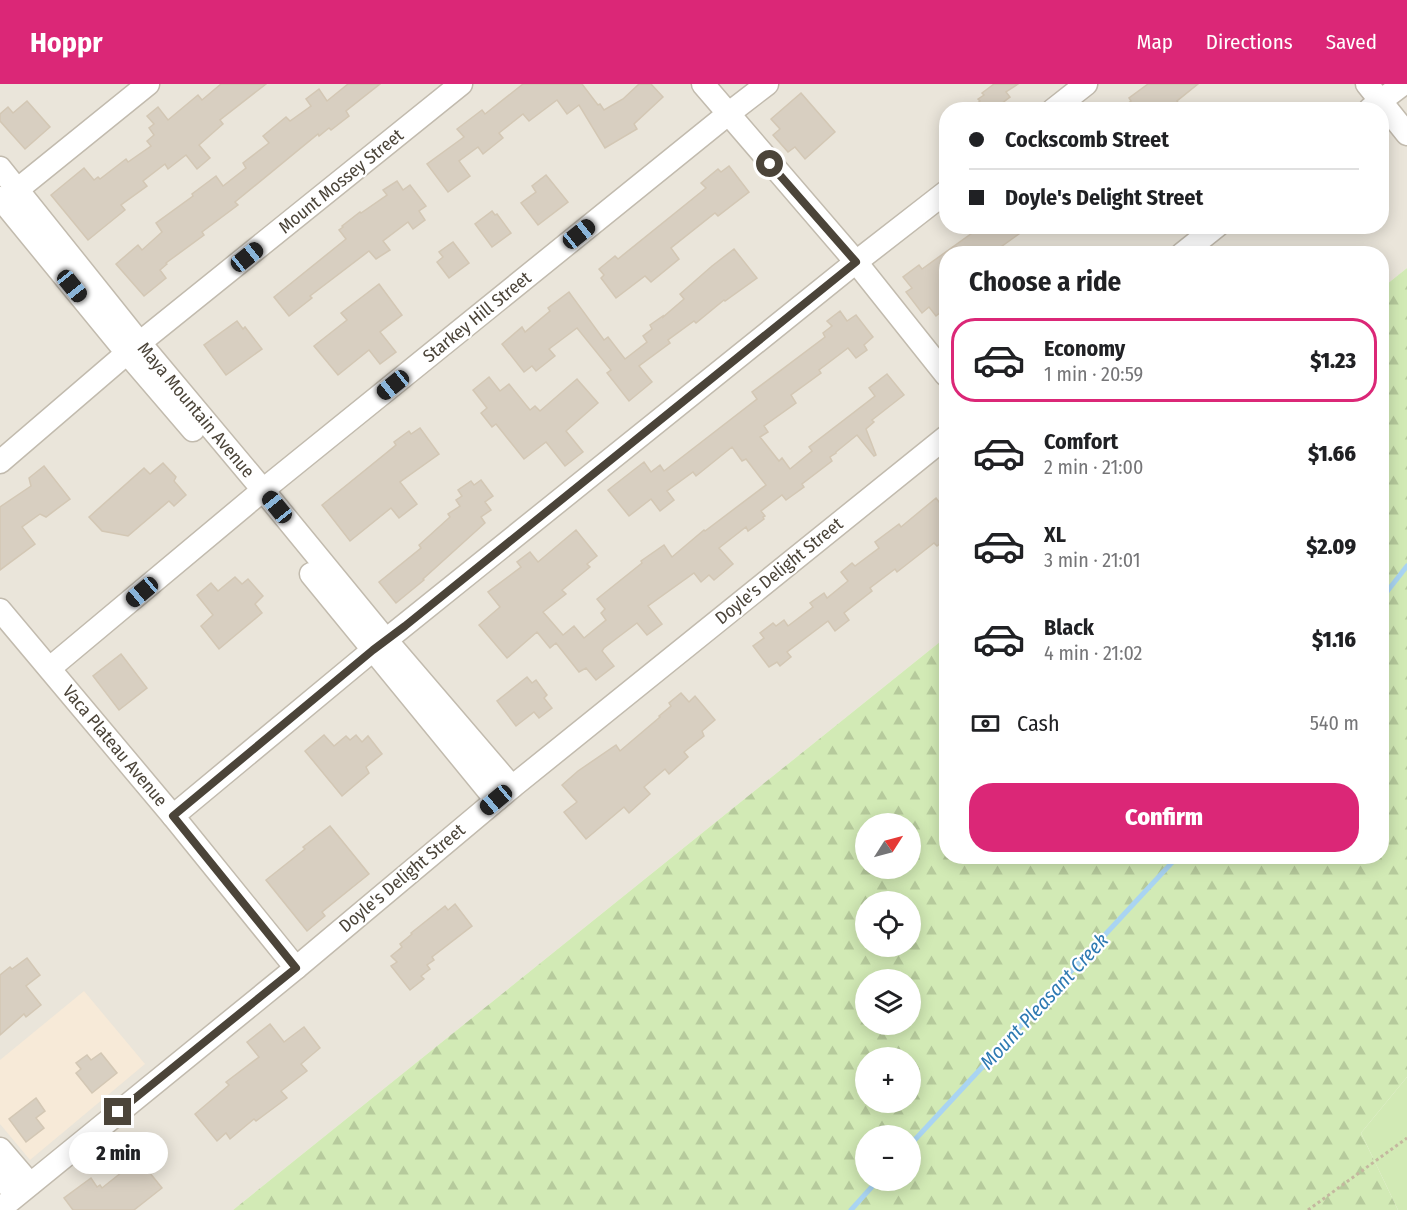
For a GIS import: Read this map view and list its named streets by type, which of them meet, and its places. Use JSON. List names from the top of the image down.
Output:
{
  "streets": {
    "street": [
      "Mount Mossey Street",
      "Starkey Hill Street",
      "Maya Mountain Avenue",
      "Doyle's Delight Street",
      "Vaca Plateau Avenue"
    ]
  },
  "crossings": [
    ["Mount Mossey Street", "Maya Mountain Avenue"],
    ["Starkey Hill Street", "Maya Mountain Avenue"],
    ["Starkey Hill Street", "Vaca Plateau Avenue"],
    ["Maya Mountain Avenue", "Doyle's Delight Street"],
    ["Doyle's Delight Street", "Vaca Plateau Avenue"]
  ],
  "water": ["Mount Pleasant Creek"],
  "north": "top right",
  "page": {
    "header": "Hoppr",
    "nav": ["Map", "Directions", "Saved"],
    "banner": ["Cockscomb Street", "Doyle's Delight Street"],
    "heading": "Choose a ride",
    "list": [
      {
        "name": "Economy",
        "note": "1 min · 20:59",
        "value": "$1.23"
      },
      {
        "name": "Comfort",
        "note": "2 min · 21:00",
        "value": "$1.66"
      },
      {
        "name": "XL",
        "note": "3 min · 21:01",
        "value": "$2.09"
      },
      {
        "name": "Black",
        "note": "4 min · 21:02",
        "value": "$1.16"
      }
    ],
    "pay": ["Cash", "540 m"],
    "buttons": "Confirm",
    "map_buttons": ["+", "−"],
    "bubble": "2 min"
  }
}
